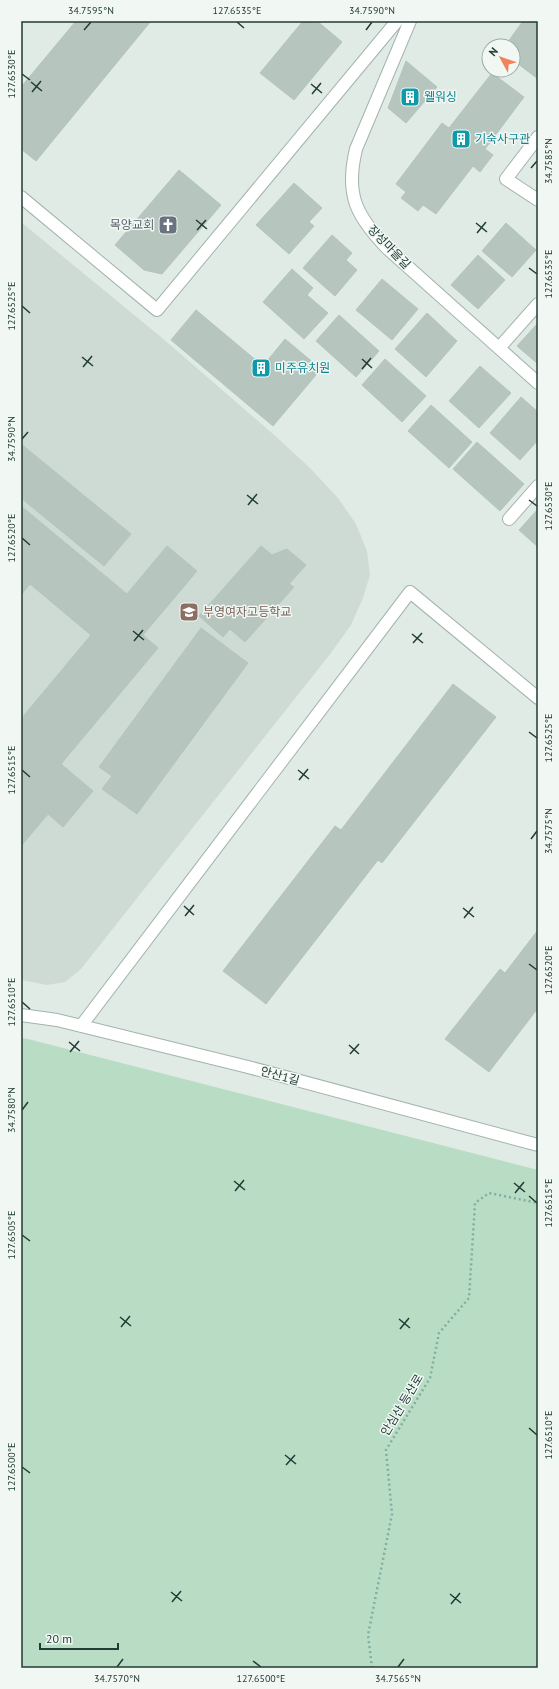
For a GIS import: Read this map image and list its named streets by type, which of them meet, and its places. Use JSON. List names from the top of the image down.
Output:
{
  "streets": {
    "street": ["장성마을길", "안산1길"],
    "path": ["안심산 등산로"]
  },
  "places": {
    "building": ["웰워싱", "기숙사구관", "미주유치원"],
    "church": ["목양교회"],
    "school or university": ["부영여자고등학교"]
  },
  "scale_bar": "20 m",
  "north": "top left",
  "coordinates": [
    "34.7595°N",
    "127.6535°E",
    "34.7590°N",
    "127.6530°E",
    "34.7585°N",
    "127.6525°E",
    "127.6520°E",
    "127.6515°E",
    "34.7575°N",
    "127.6510°E",
    "34.7580°N",
    "127.6505°E",
    "127.6500°E",
    "34.7570°N",
    "34.7565°N"
  ]
}
